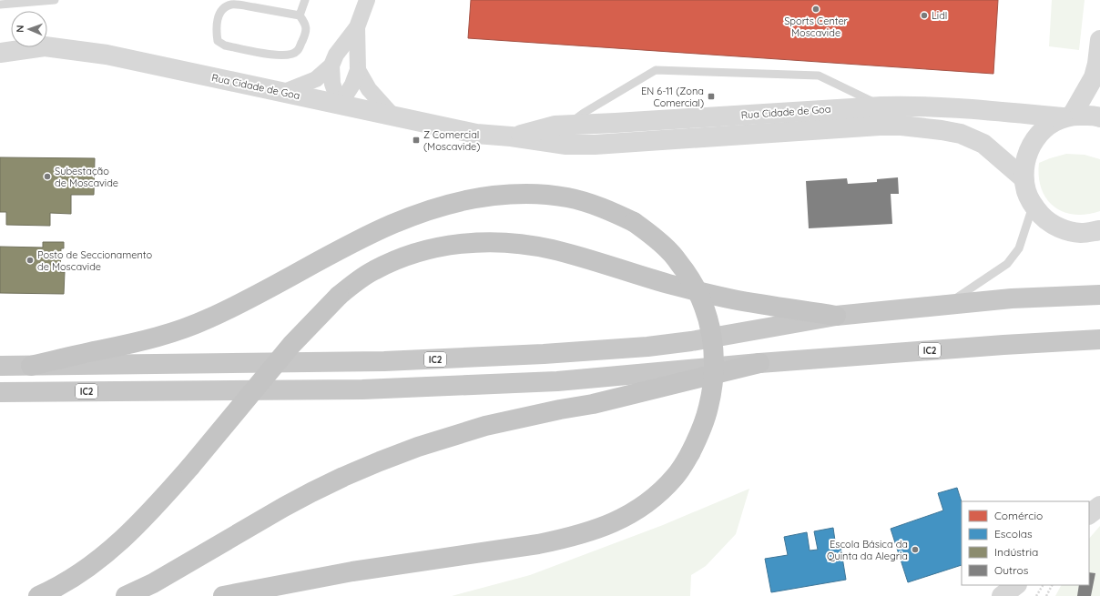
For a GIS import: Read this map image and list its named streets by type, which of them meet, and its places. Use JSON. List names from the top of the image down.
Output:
{
  "streets": {
    "highway": ["IC2"],
    "street": ["Rua Cidade de Goa"]
  },
  "places": {
    "other": [
      "Sports Center Moscavide",
      "Lidl",
      "Subestação de Moscavide",
      "Posto de Seccionamento de Moscavide",
      "Escola Básica da Quinta da Alegria"
    ],
    "transit": ["EN 6-11 (Zona Comercial)", "Z Comercial (Moscavide)"]
  },
  "legend": [
    "Comércio",
    "Escolas",
    "Indústria",
    "Outros"
  ],
  "north": "left"
}
